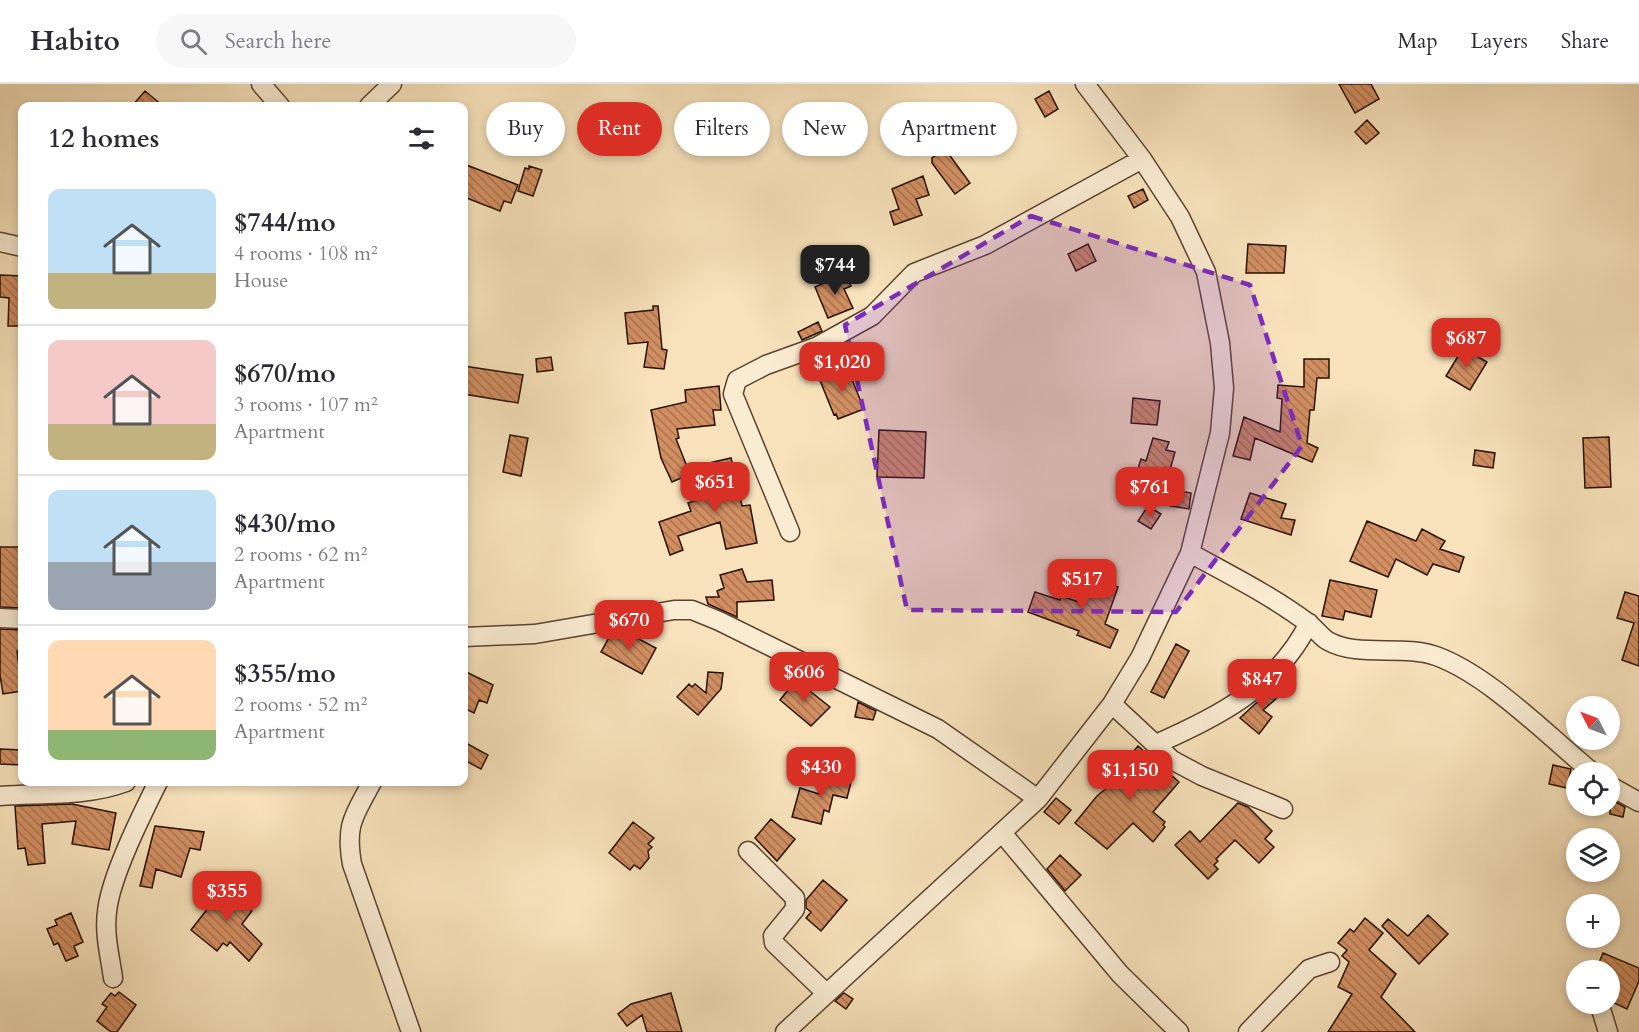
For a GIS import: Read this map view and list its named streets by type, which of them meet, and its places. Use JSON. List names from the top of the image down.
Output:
{
  "north": "top left",
  "page": {
    "header": "Habito",
    "search": "Search here",
    "nav": ["Map", "Layers", "Share"],
    "chip": [
      "Buy",
      "Rent",
      "Filters",
      "New",
      "Apartment"
    ],
    "heading": "12 homes",
    "list": [
      {
        "name": "$744/mo",
        "note": "4 rooms · 108 m² · House"
      },
      {
        "name": "$670/mo",
        "note": "3 rooms · 107 m² · Apartment"
      },
      {
        "name": "$430/mo",
        "note": "2 rooms · 62 m² · Apartment"
      },
      {
        "name": "$355/mo",
        "note": "2 rooms · 52 m² · Apartment"
      }
    ],
    "price": [
      "$744",
      "$687",
      "$1,020",
      "$651",
      "$761",
      "$517",
      "$670",
      "$606",
      "$847",
      "$430",
      "$1,150",
      "$355"
    ],
    "map_buttons": ["+", "−"]
  }
}
